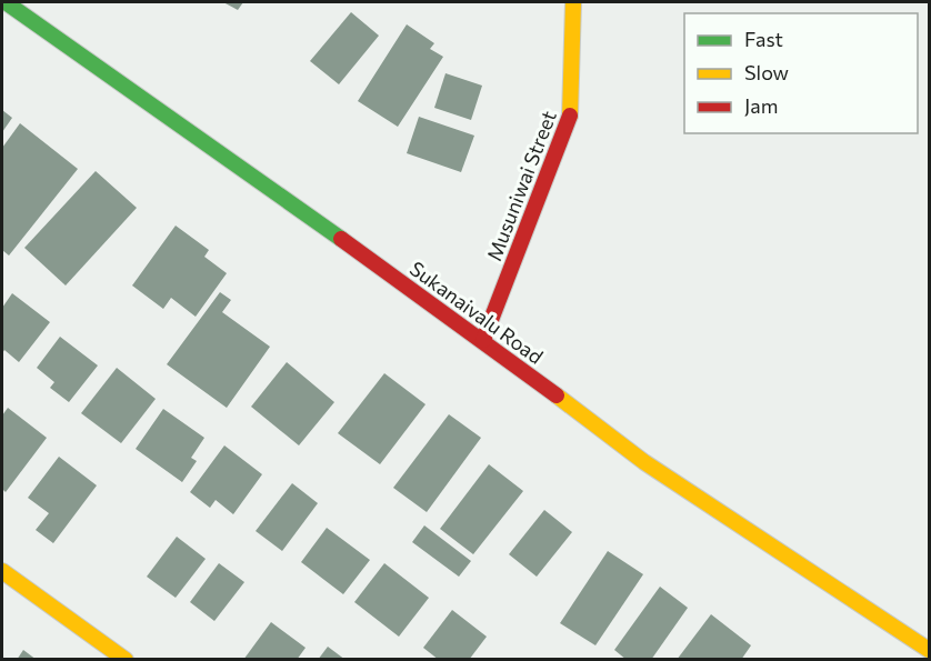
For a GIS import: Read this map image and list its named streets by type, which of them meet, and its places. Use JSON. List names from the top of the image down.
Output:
{
  "streets": {
    "main road": ["Musuniwai Street", "Sukanaivalu Road"]
  },
  "crossings": [
    ["Musuniwai Street", "Sukanaivalu Road"]
  ],
  "legend": ["Fast", "Slow", "Jam"]
}
